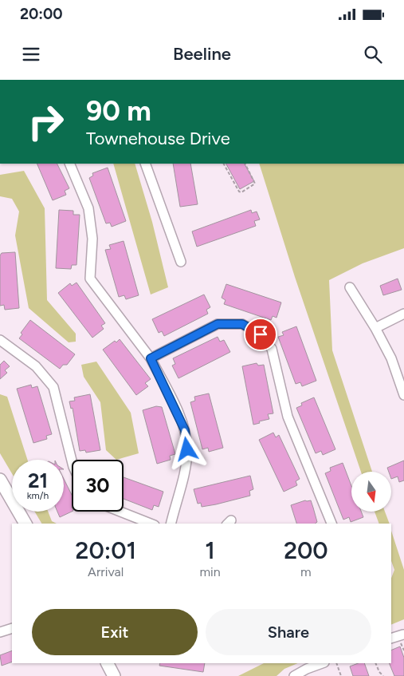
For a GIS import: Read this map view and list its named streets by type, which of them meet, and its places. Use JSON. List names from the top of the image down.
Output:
{
  "north": "bottom",
  "page": {
    "status": "20:00",
    "header": "Beeline",
    "turn": ["90 m", "Townehouse Drive"],
    "speed": "21 km/h",
    "limit": "30",
    "eta": [
      "20:01",
      "Arrival",
      "1",
      "min",
      "200",
      "m"
    ],
    "buttons": ["Exit", "Share"]
  }
}
